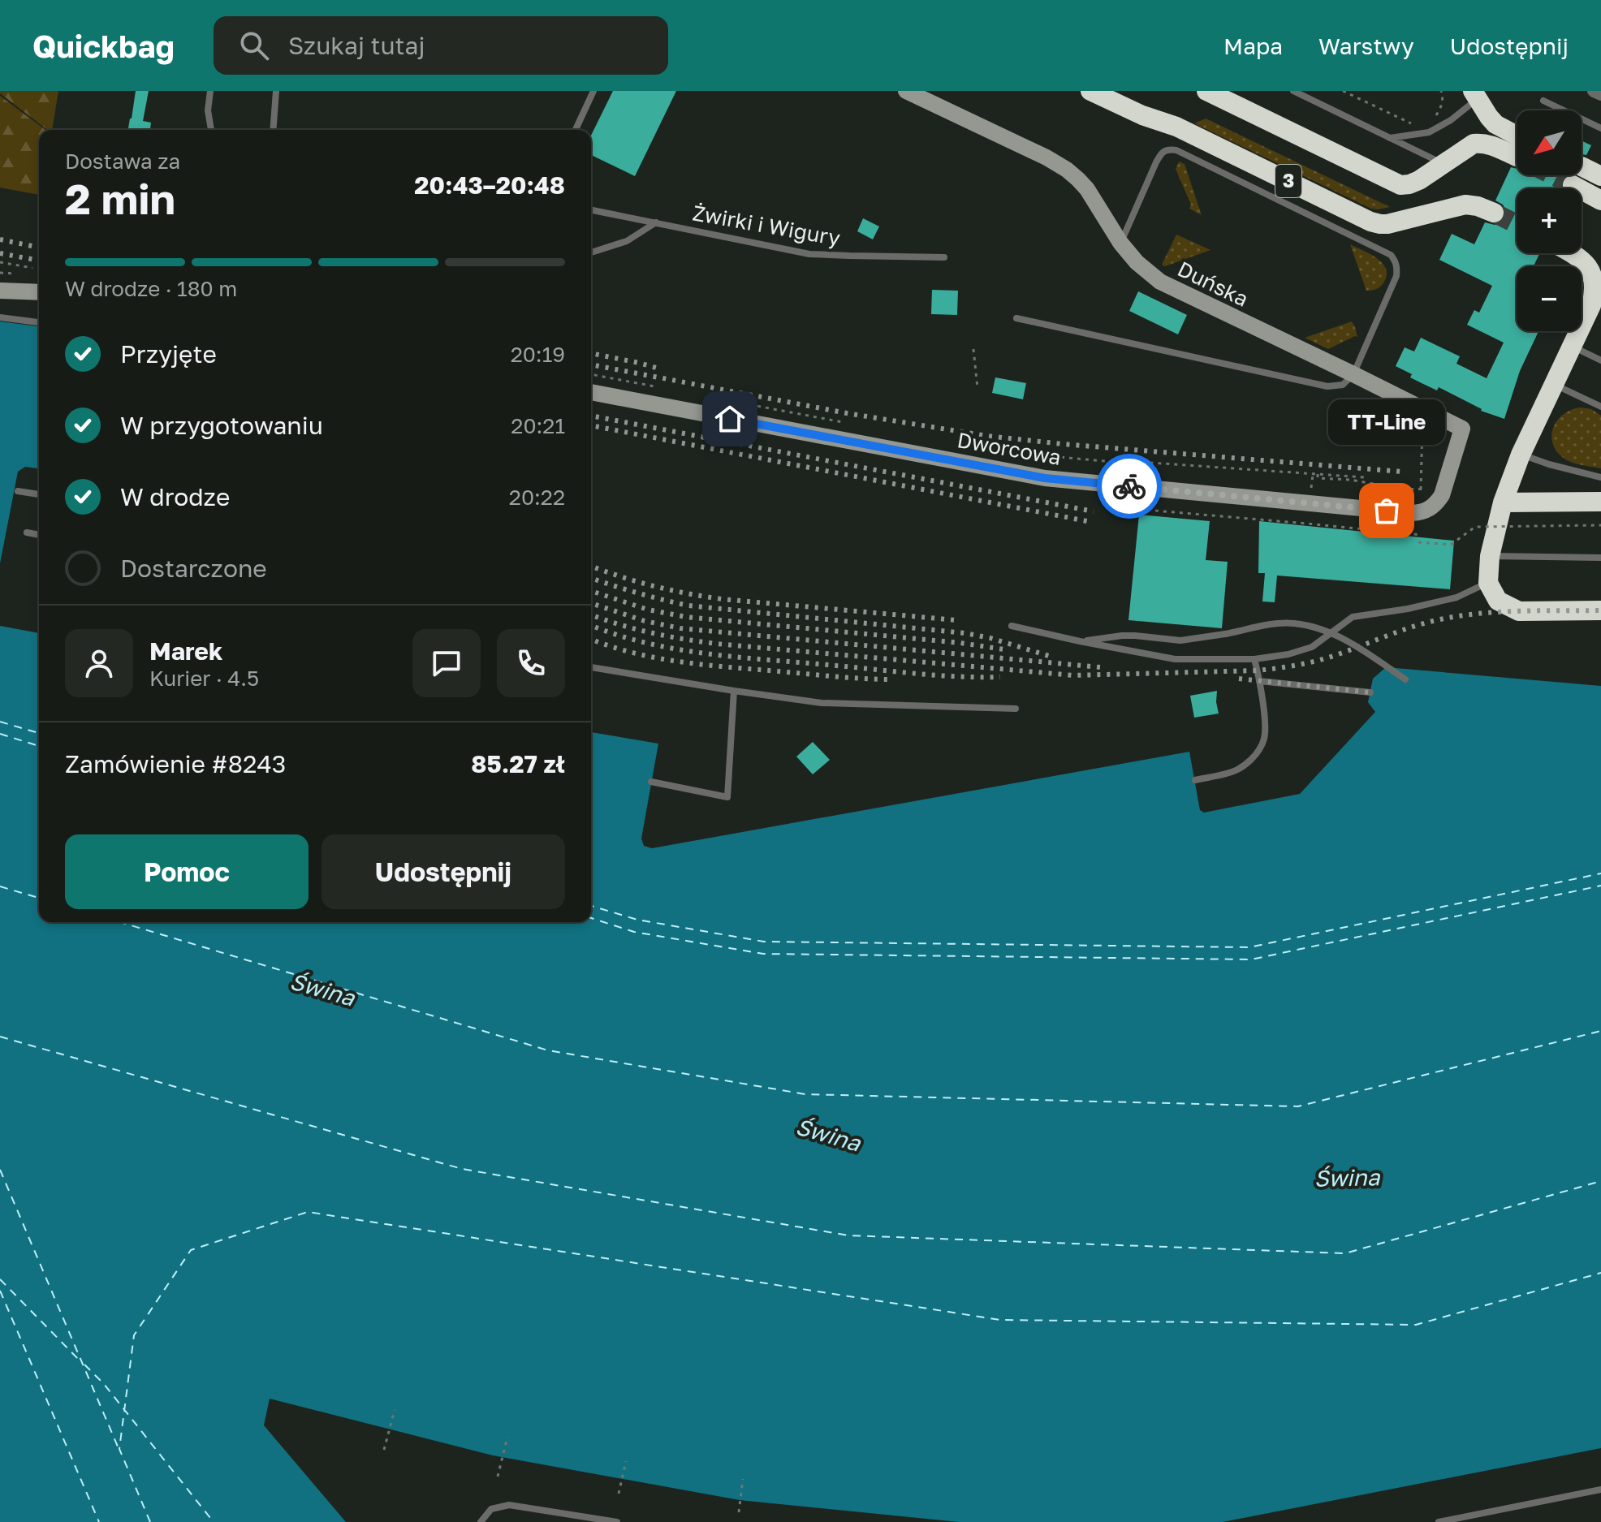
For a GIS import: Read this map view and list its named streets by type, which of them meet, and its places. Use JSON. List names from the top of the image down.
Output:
{
  "streets": {
    "highway": ["3"],
    "street": ["Duńska", "Dworcowa"],
    "lane": ["Żwirki i Wigury"]
  },
  "crossings": [
    ["Duńska", "Dworcowa"]
  ],
  "water": ["Świna"],
  "places": ["TT-Line"],
  "north": "bottom left",
  "page": {
    "header": "Quickbag",
    "search": "Szukaj tutaj",
    "nav": ["Mapa", "Warstwy", "Udostępnij"],
    "map_buttons": ["+", "−"],
    "heading": ["2 min", "Dostawa za", "20:43–20:48"],
    "panel": [
      "Marek",
      "Kurier · 4.5",
      "Zamówienie #8243",
      "85.27 zł"
    ],
    "bar": "W drodze · 180 m",
    "list": [
      ["Przyjęte", "20:19"],
      ["W przygotowaniu", "20:21"],
      ["W drodze", "20:22"],
      "Dostarczone"
    ],
    "bubble": "TT-Line",
    "buttons": ["Pomoc", "Udostępnij"]
  }
}
